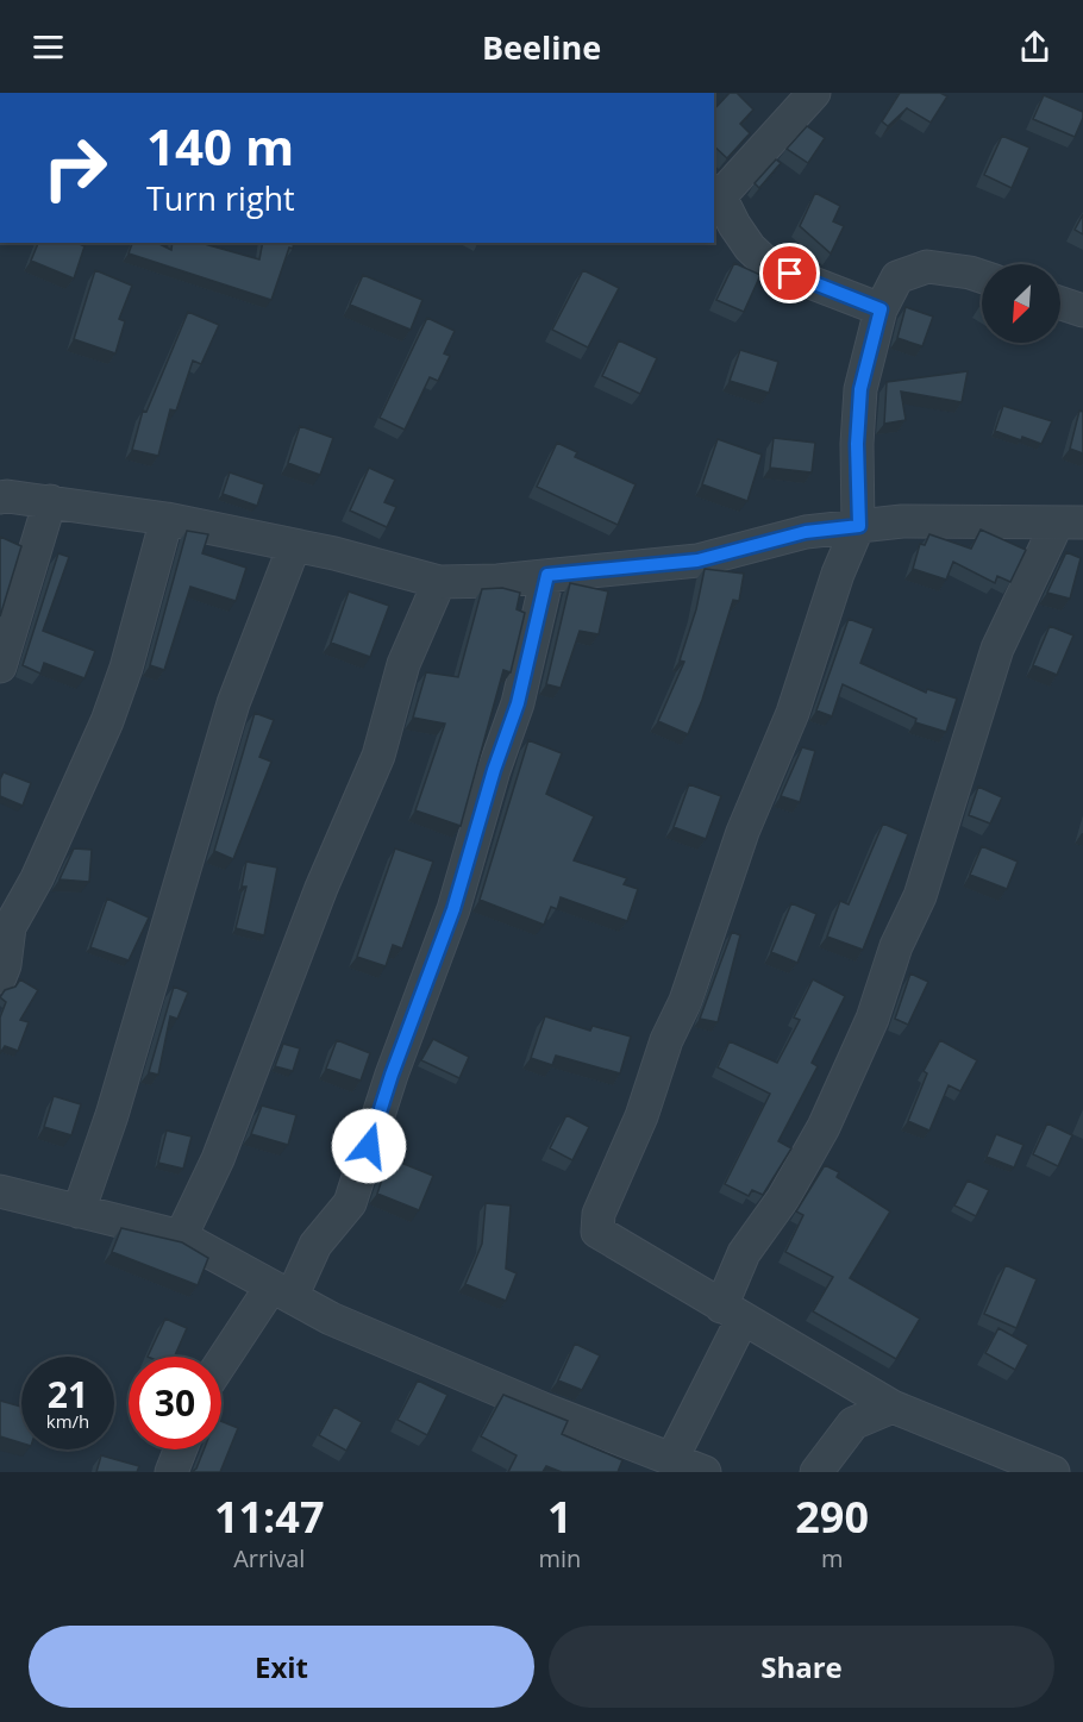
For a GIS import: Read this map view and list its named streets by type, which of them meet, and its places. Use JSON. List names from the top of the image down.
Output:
{
  "north": "bottom left",
  "page": {
    "header": "Beeline",
    "turn": ["140 m", "Turn right"],
    "speed": "21 km/h",
    "limit": "30",
    "eta": [
      "11:47",
      "Arrival",
      "1",
      "min",
      "290",
      "m"
    ],
    "buttons": ["Exit", "Share"]
  }
}
